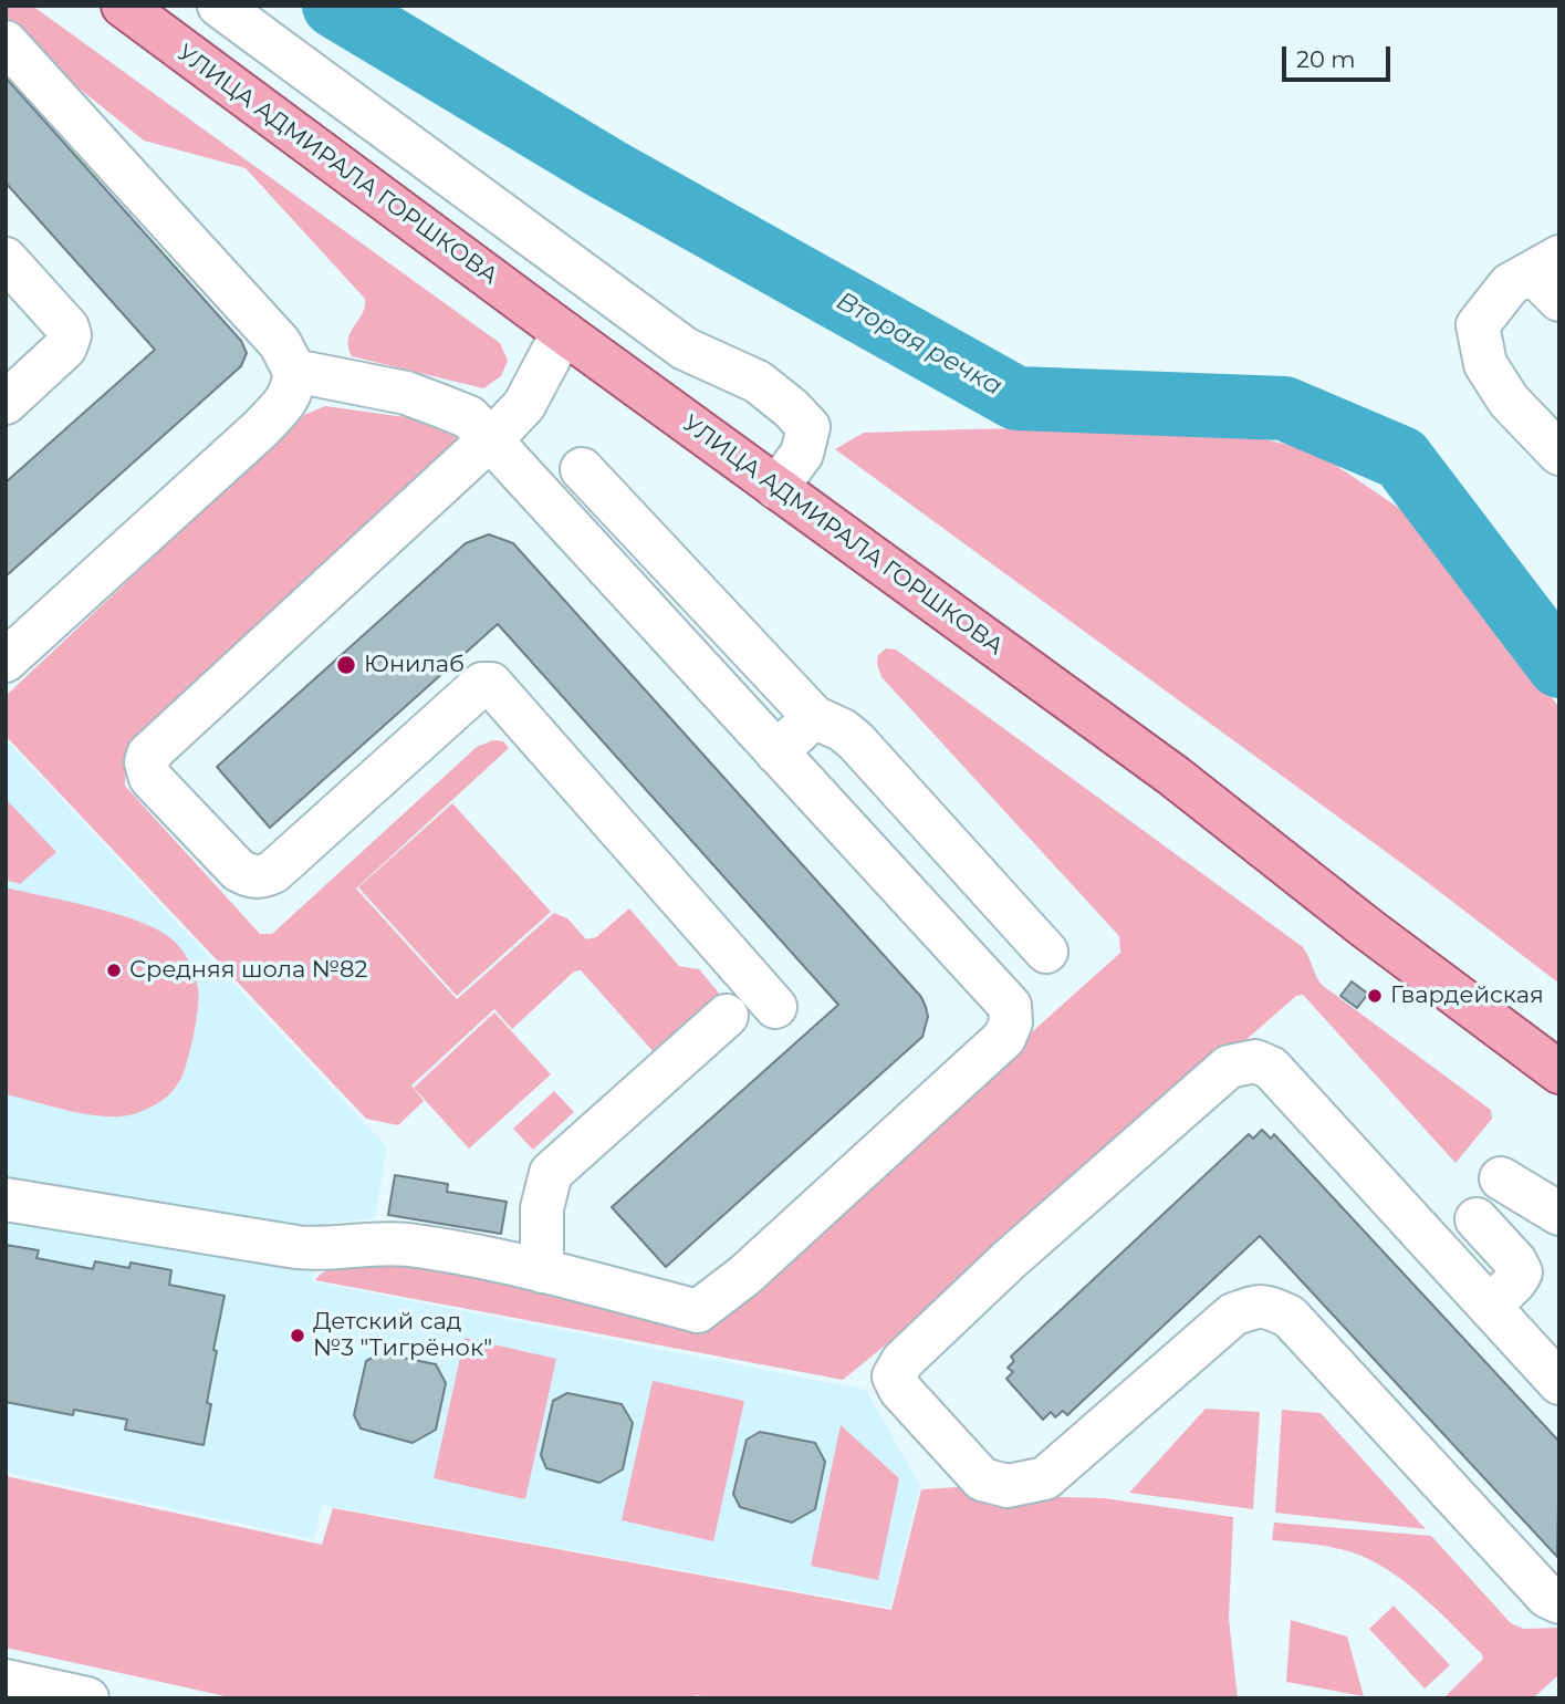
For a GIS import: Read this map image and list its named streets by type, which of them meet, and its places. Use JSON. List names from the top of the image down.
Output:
{
  "streets": {
    "main road": ["УЛИЦА АДМИРАЛА ГОРШКОВА"]
  },
  "water": ["Вторая речка"],
  "places": [
    "Юнилаб",
    "Средняя шола №82",
    "Гвардейская",
    "Детский сад №3 \"Тигрёнок\""
  ],
  "scale_bar": "20 m"
}
